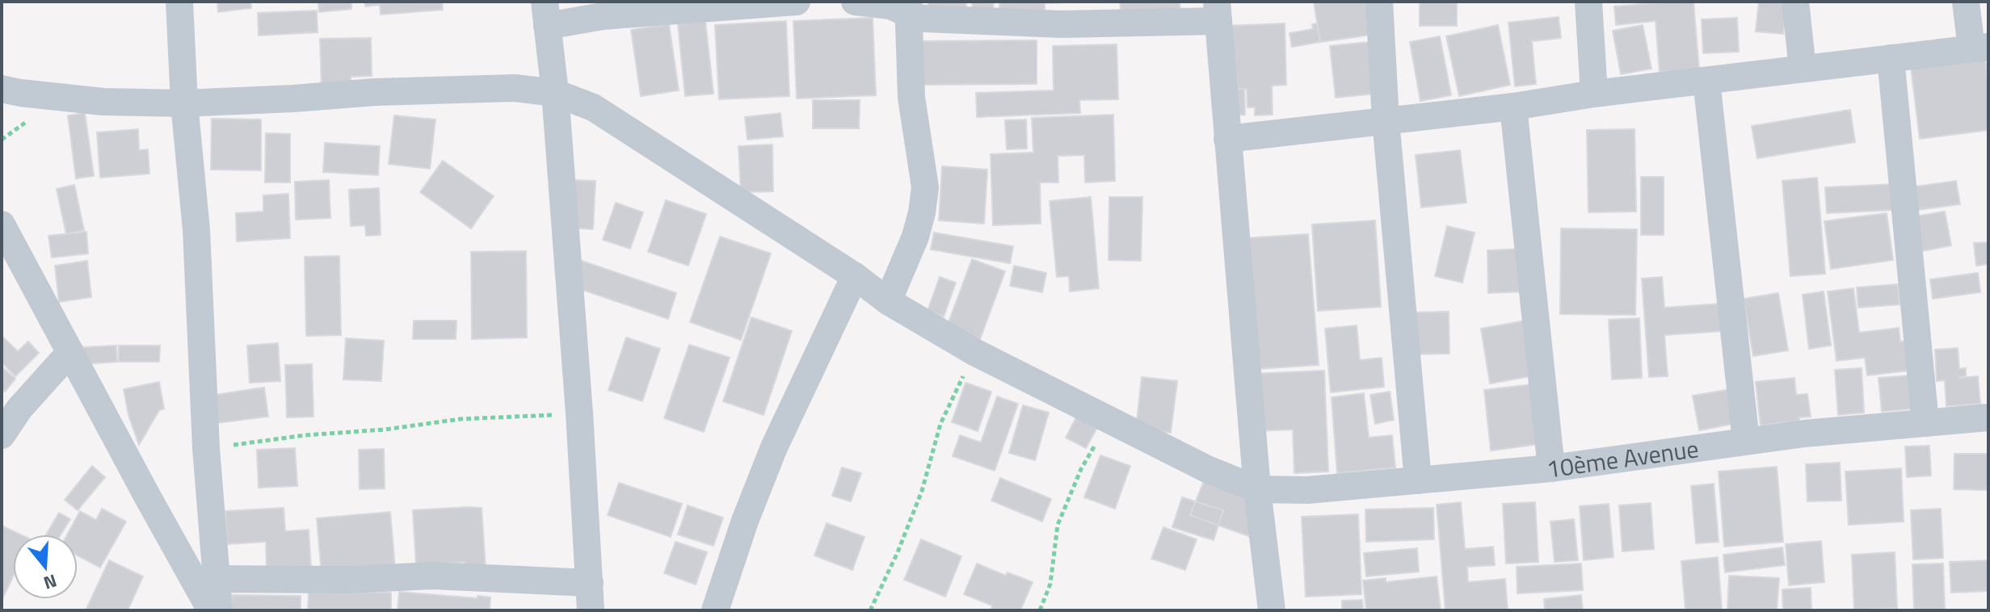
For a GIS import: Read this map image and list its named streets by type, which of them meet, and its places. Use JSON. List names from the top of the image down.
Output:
{
  "streets": {
    "street": ["10ème Avenue"]
  },
  "north": "bottom"
}
